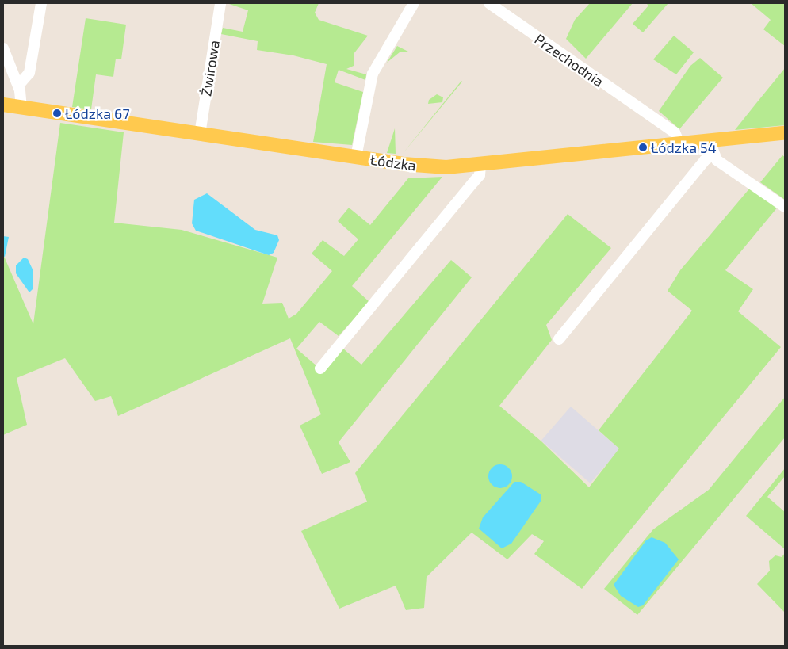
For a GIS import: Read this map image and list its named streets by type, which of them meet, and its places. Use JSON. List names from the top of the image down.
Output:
{
  "streets": {
    "main road": ["Łódzka"],
    "street": ["Przechodnia", "Żwirowa"]
  },
  "crossings": [
    ["Przechodnia", "Łódzka"],
    ["Żwirowa", "Łódzka"]
  ],
  "places": ["Łódzka 67", "Łódzka 54"]
}
